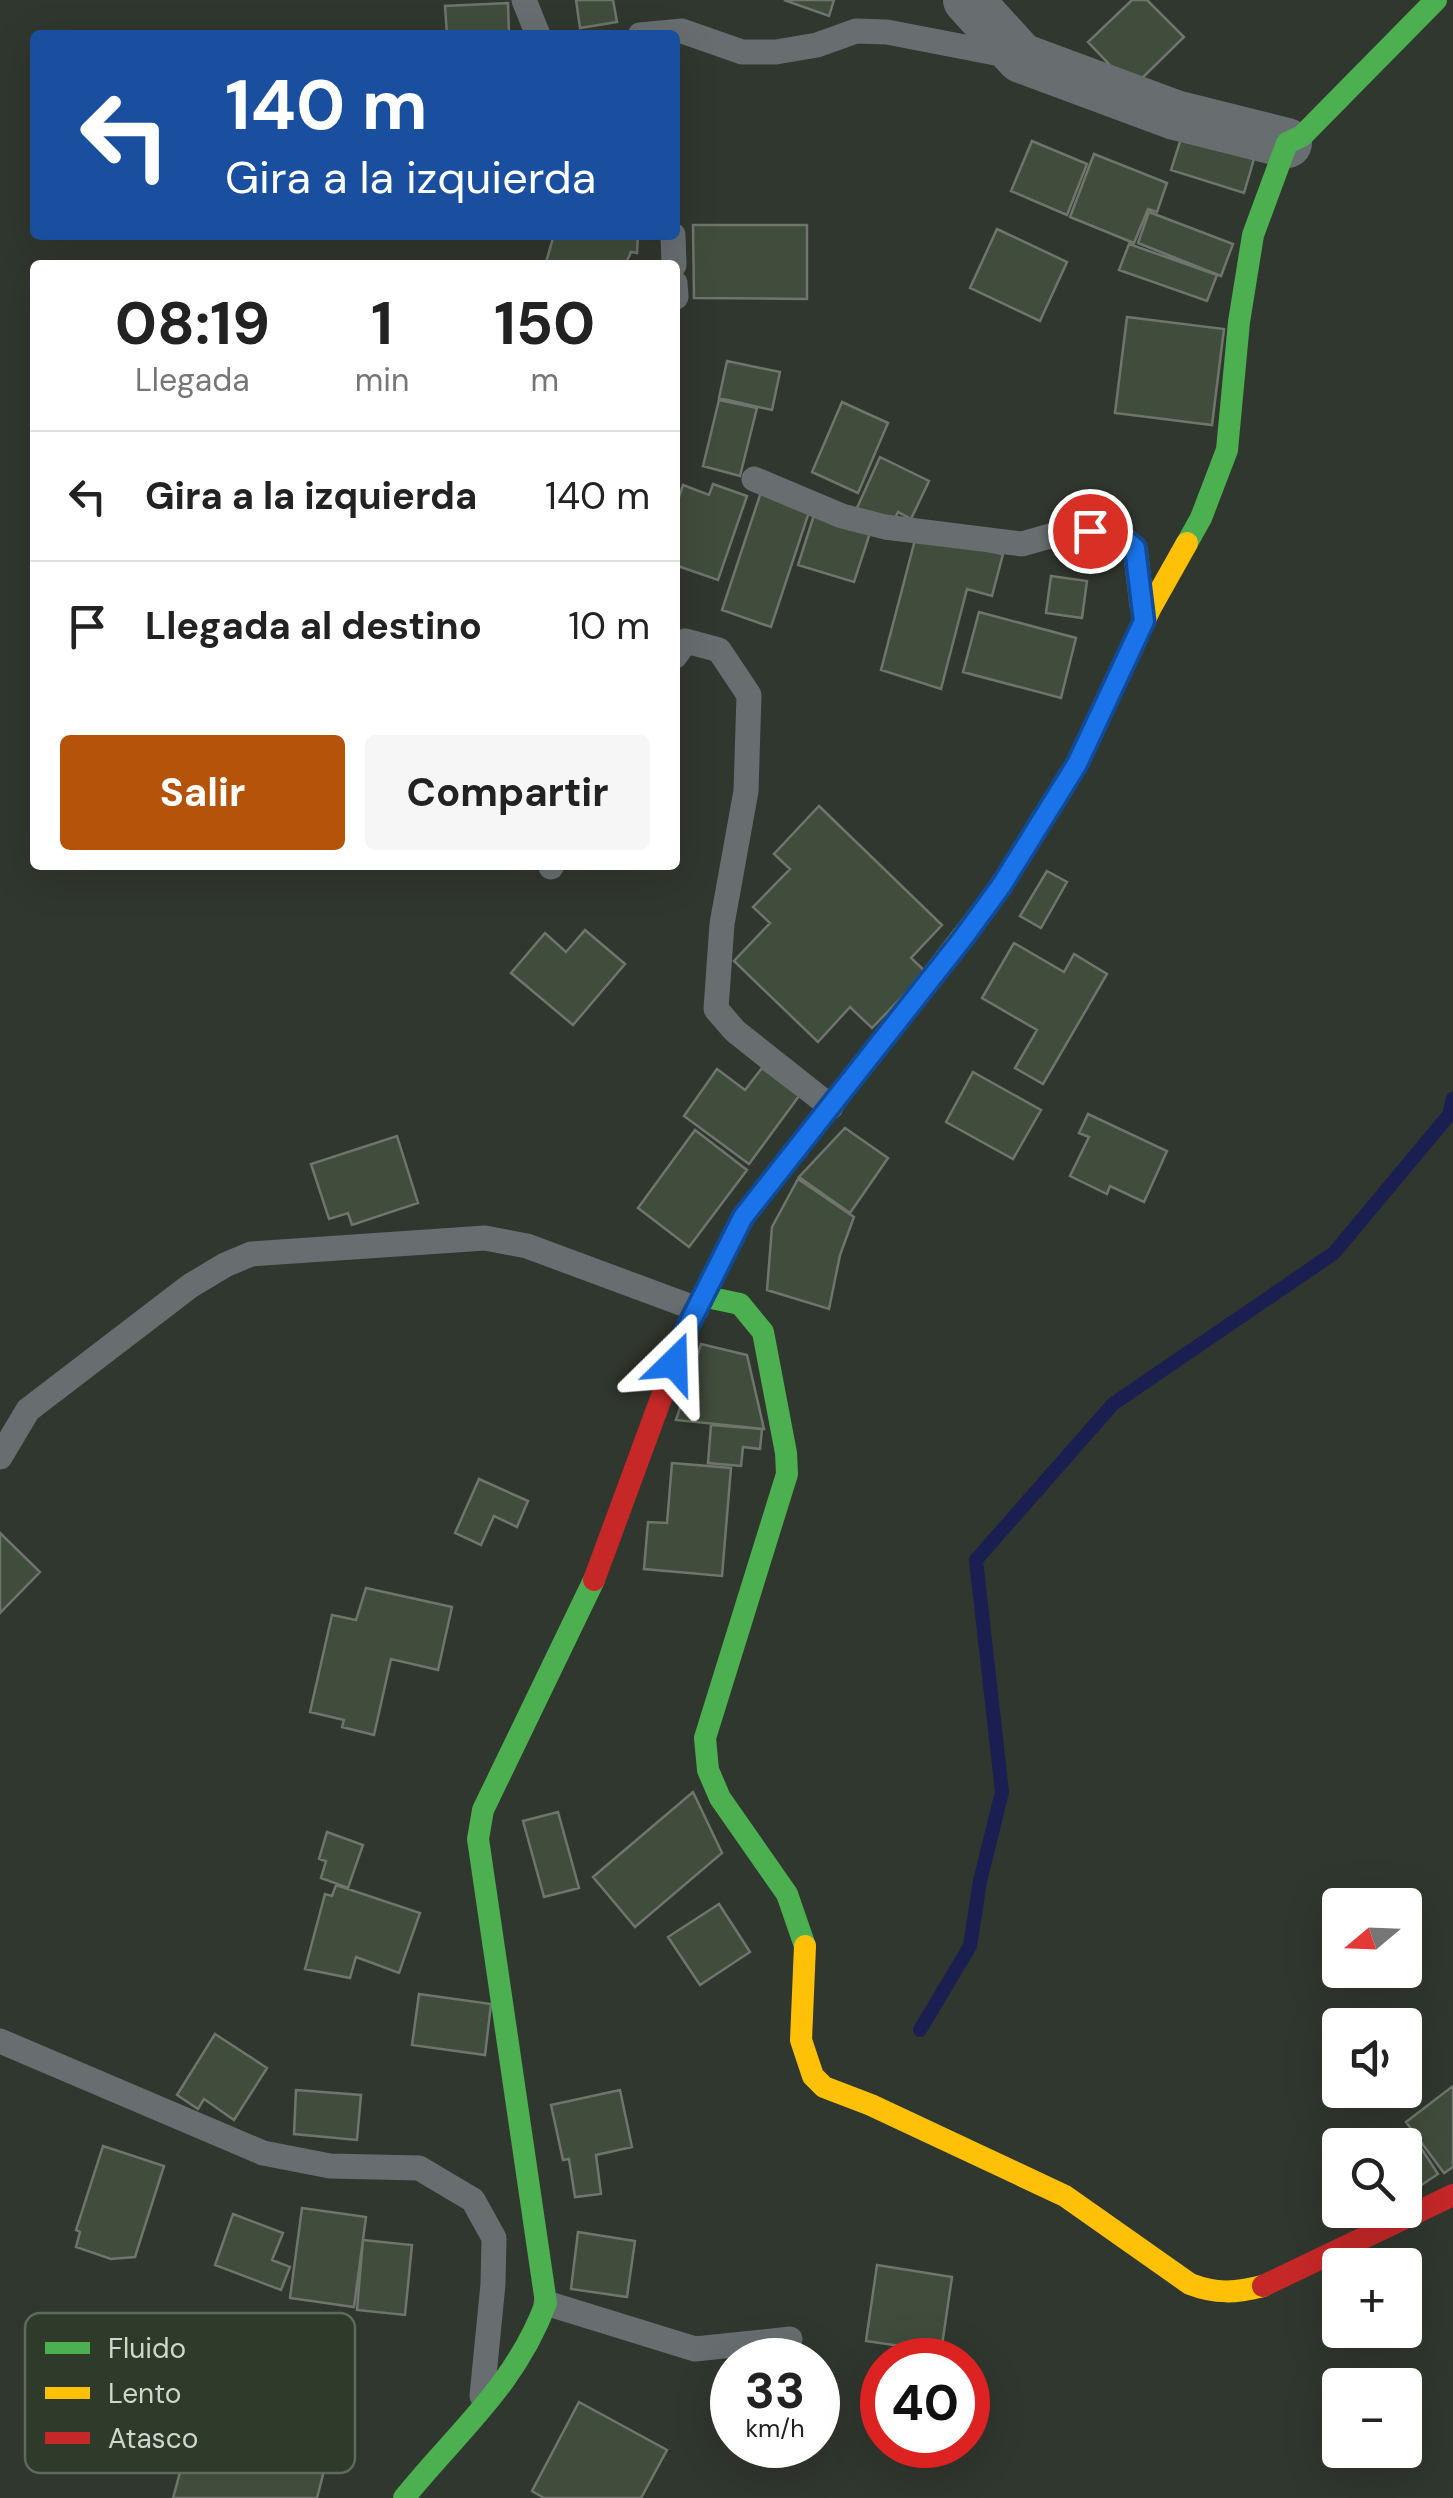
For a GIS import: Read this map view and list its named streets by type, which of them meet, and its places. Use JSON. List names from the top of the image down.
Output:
{
  "legend": ["Fluido", "Lento", "Atasco"],
  "north": "left",
  "page": {
    "turn": ["140 m", "Gira a la izquierda"],
    "eta": [
      "08:19",
      "Llegada",
      "1",
      "min",
      "150",
      "m"
    ],
    "list": [
      {
        "name": "Gira a la izquierda",
        "value": "140 m"
      },
      {
        "name": "Llegada al destino",
        "value": "10 m"
      }
    ],
    "buttons": ["Salir", "Compartir"],
    "map_buttons": ["+", "−"],
    "speed": "33 km/h",
    "limit": "40"
  }
}
